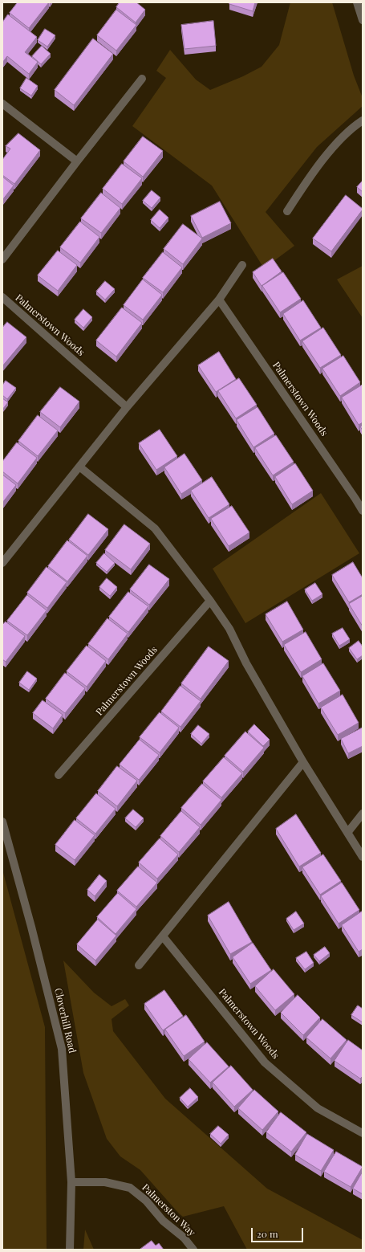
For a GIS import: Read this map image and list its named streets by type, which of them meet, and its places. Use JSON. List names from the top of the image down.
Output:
{
  "streets": {
    "street": ["Palmerstown Woods", "Cloverhill Road", "Palmerston Way"]
  },
  "crossings": [
    ["Cloverhill Road", "Palmerston Way"]
  ],
  "scale_bar": "20 m"
}
